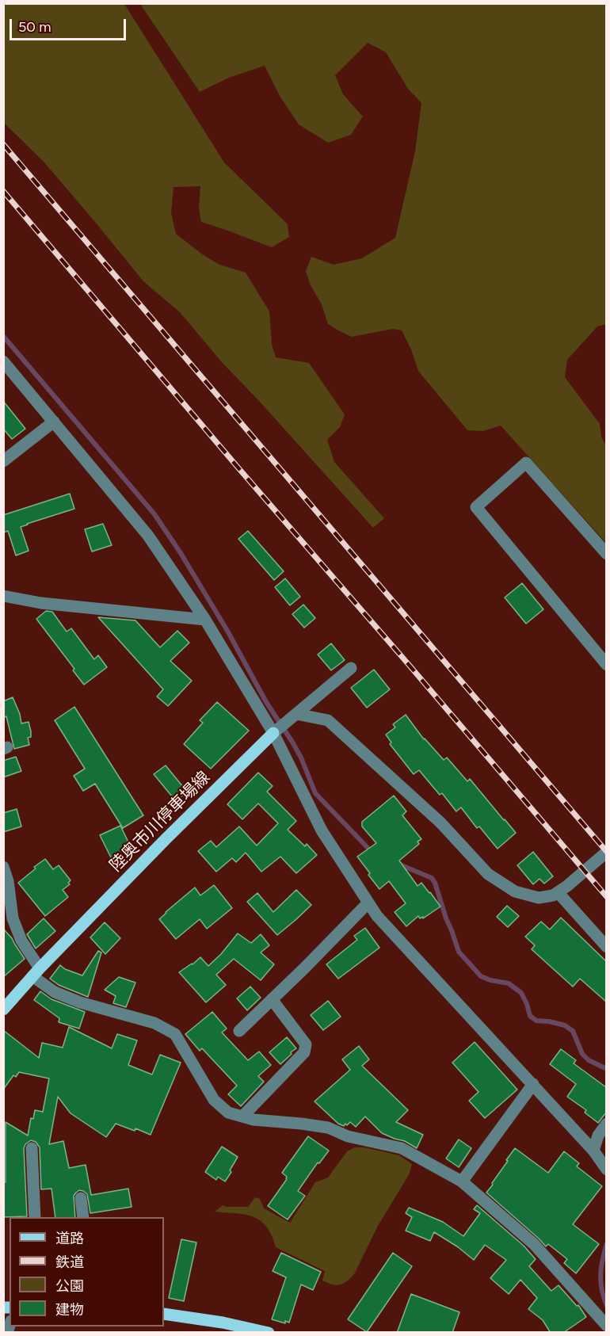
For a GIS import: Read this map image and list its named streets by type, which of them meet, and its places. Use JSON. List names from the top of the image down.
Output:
{
  "streets": {
    "main road": ["陸奥市川停車場線"]
  },
  "legend": [
    "道路",
    "鉄道",
    "公園",
    "建物"
  ],
  "scale_bar": "50 m"
}
